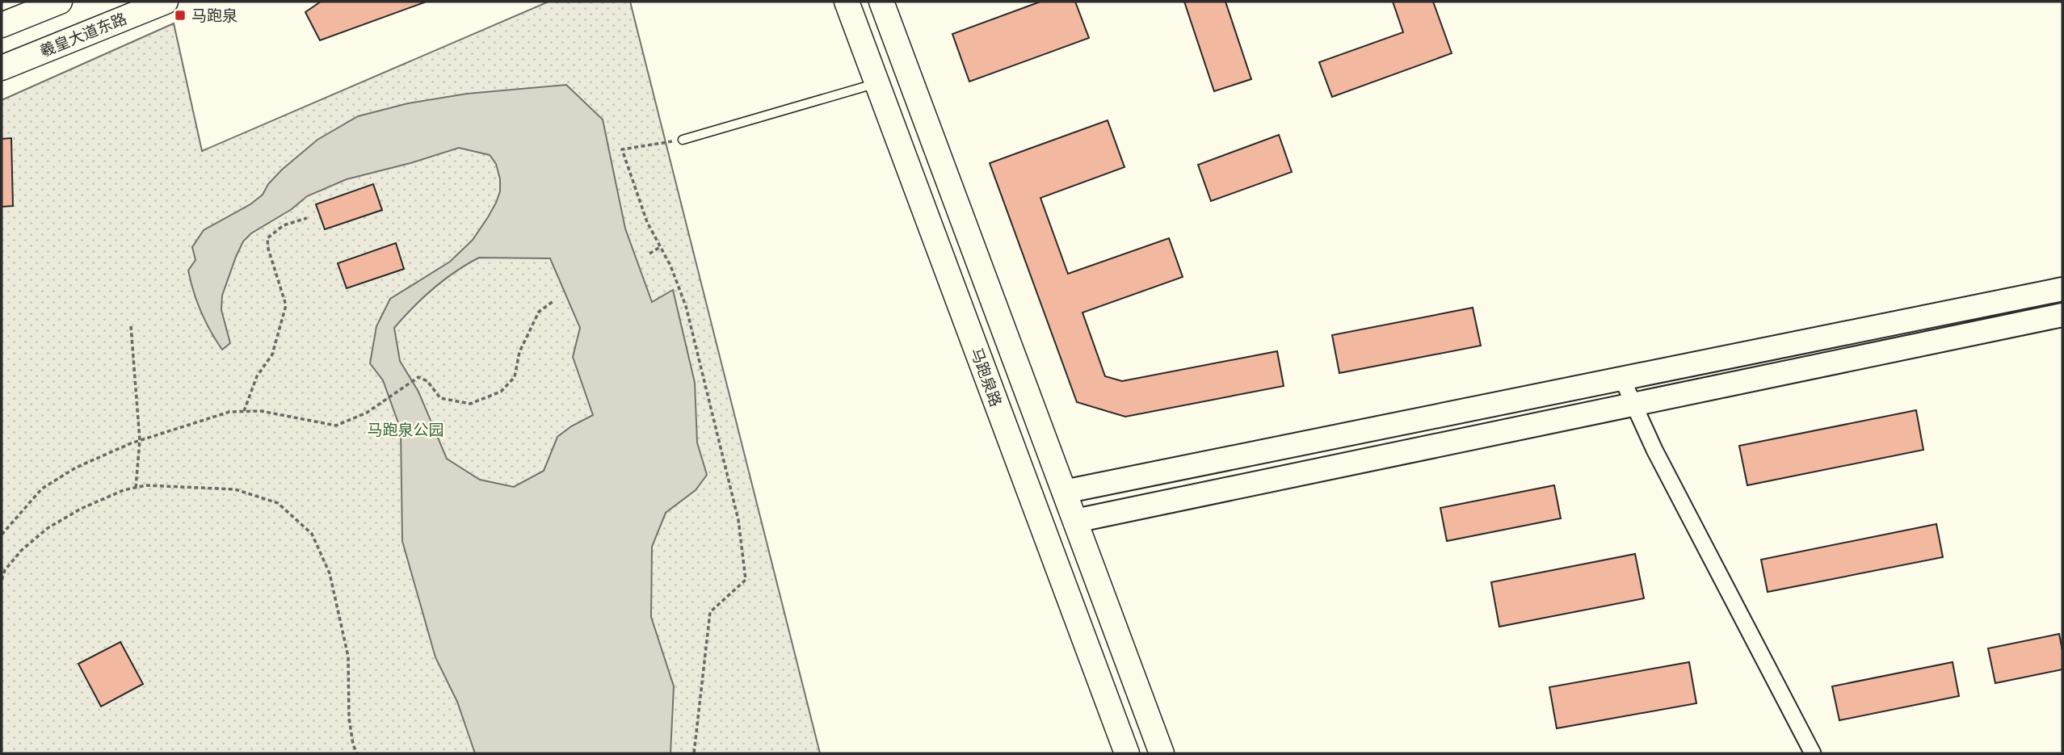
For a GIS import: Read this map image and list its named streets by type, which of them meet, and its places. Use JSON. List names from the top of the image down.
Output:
{
  "streets": {
    "main road": ["羲皇大道东路", "马跑泉路"]
  },
  "parks": ["马跑泉公园"],
  "places": {
    "transit": ["马跑泉"]
  }
}
